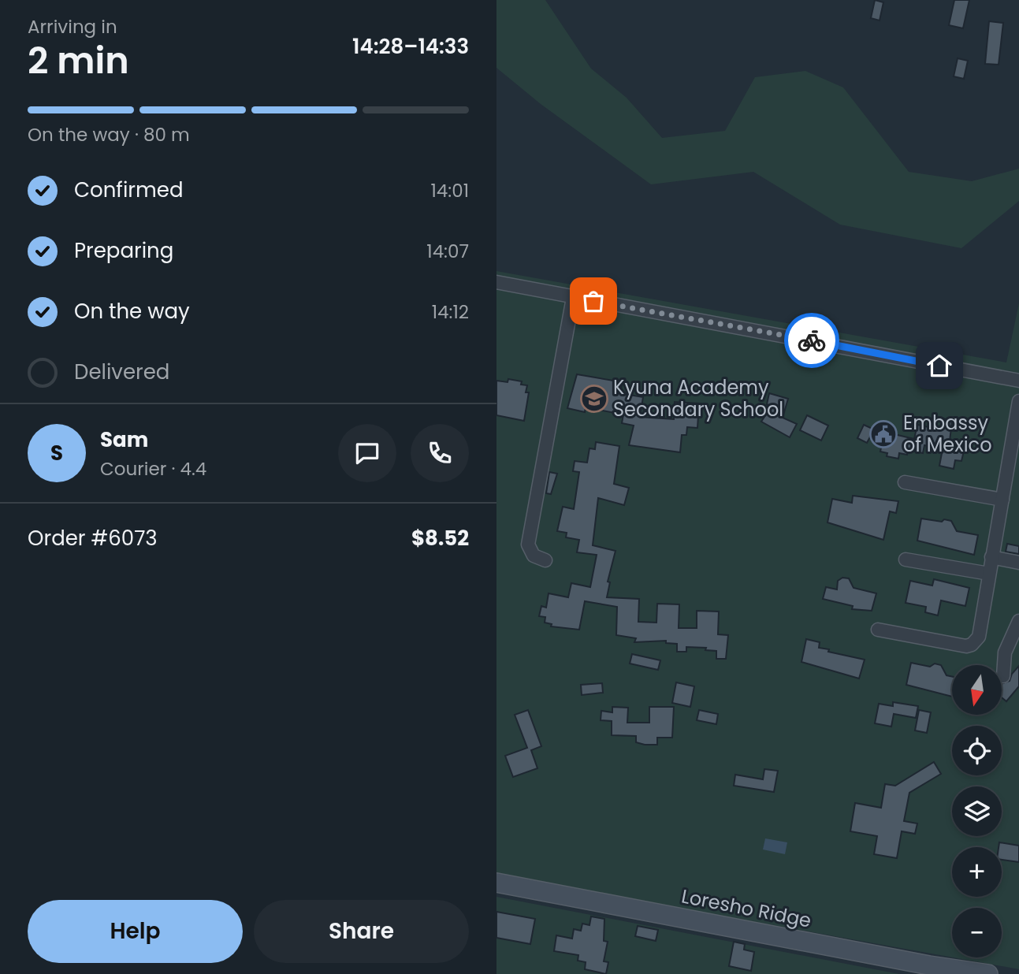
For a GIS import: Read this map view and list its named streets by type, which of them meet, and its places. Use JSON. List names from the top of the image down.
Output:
{
  "streets": {
    "main road": ["Loresho Ridge"]
  },
  "places": {
    "school or university": ["Kyuna Academy Secondary School"],
    "public building": ["Embassy of Mexico"]
  },
  "north": "bottom",
  "page": {
    "heading": ["2 min", "Arriving in", "14:28–14:33"],
    "panel": [
      "Sam",
      "Courier · 4.4",
      "Order #6073",
      "$8.52"
    ],
    "bar": "On the way · 80 m",
    "list": [
      ["Confirmed", "14:01"],
      ["Preparing", "14:07"],
      ["On the way", "14:12"],
      "Delivered"
    ],
    "round": "S",
    "map_buttons": ["+", "−"],
    "buttons": ["Help", "Share"]
  }
}
